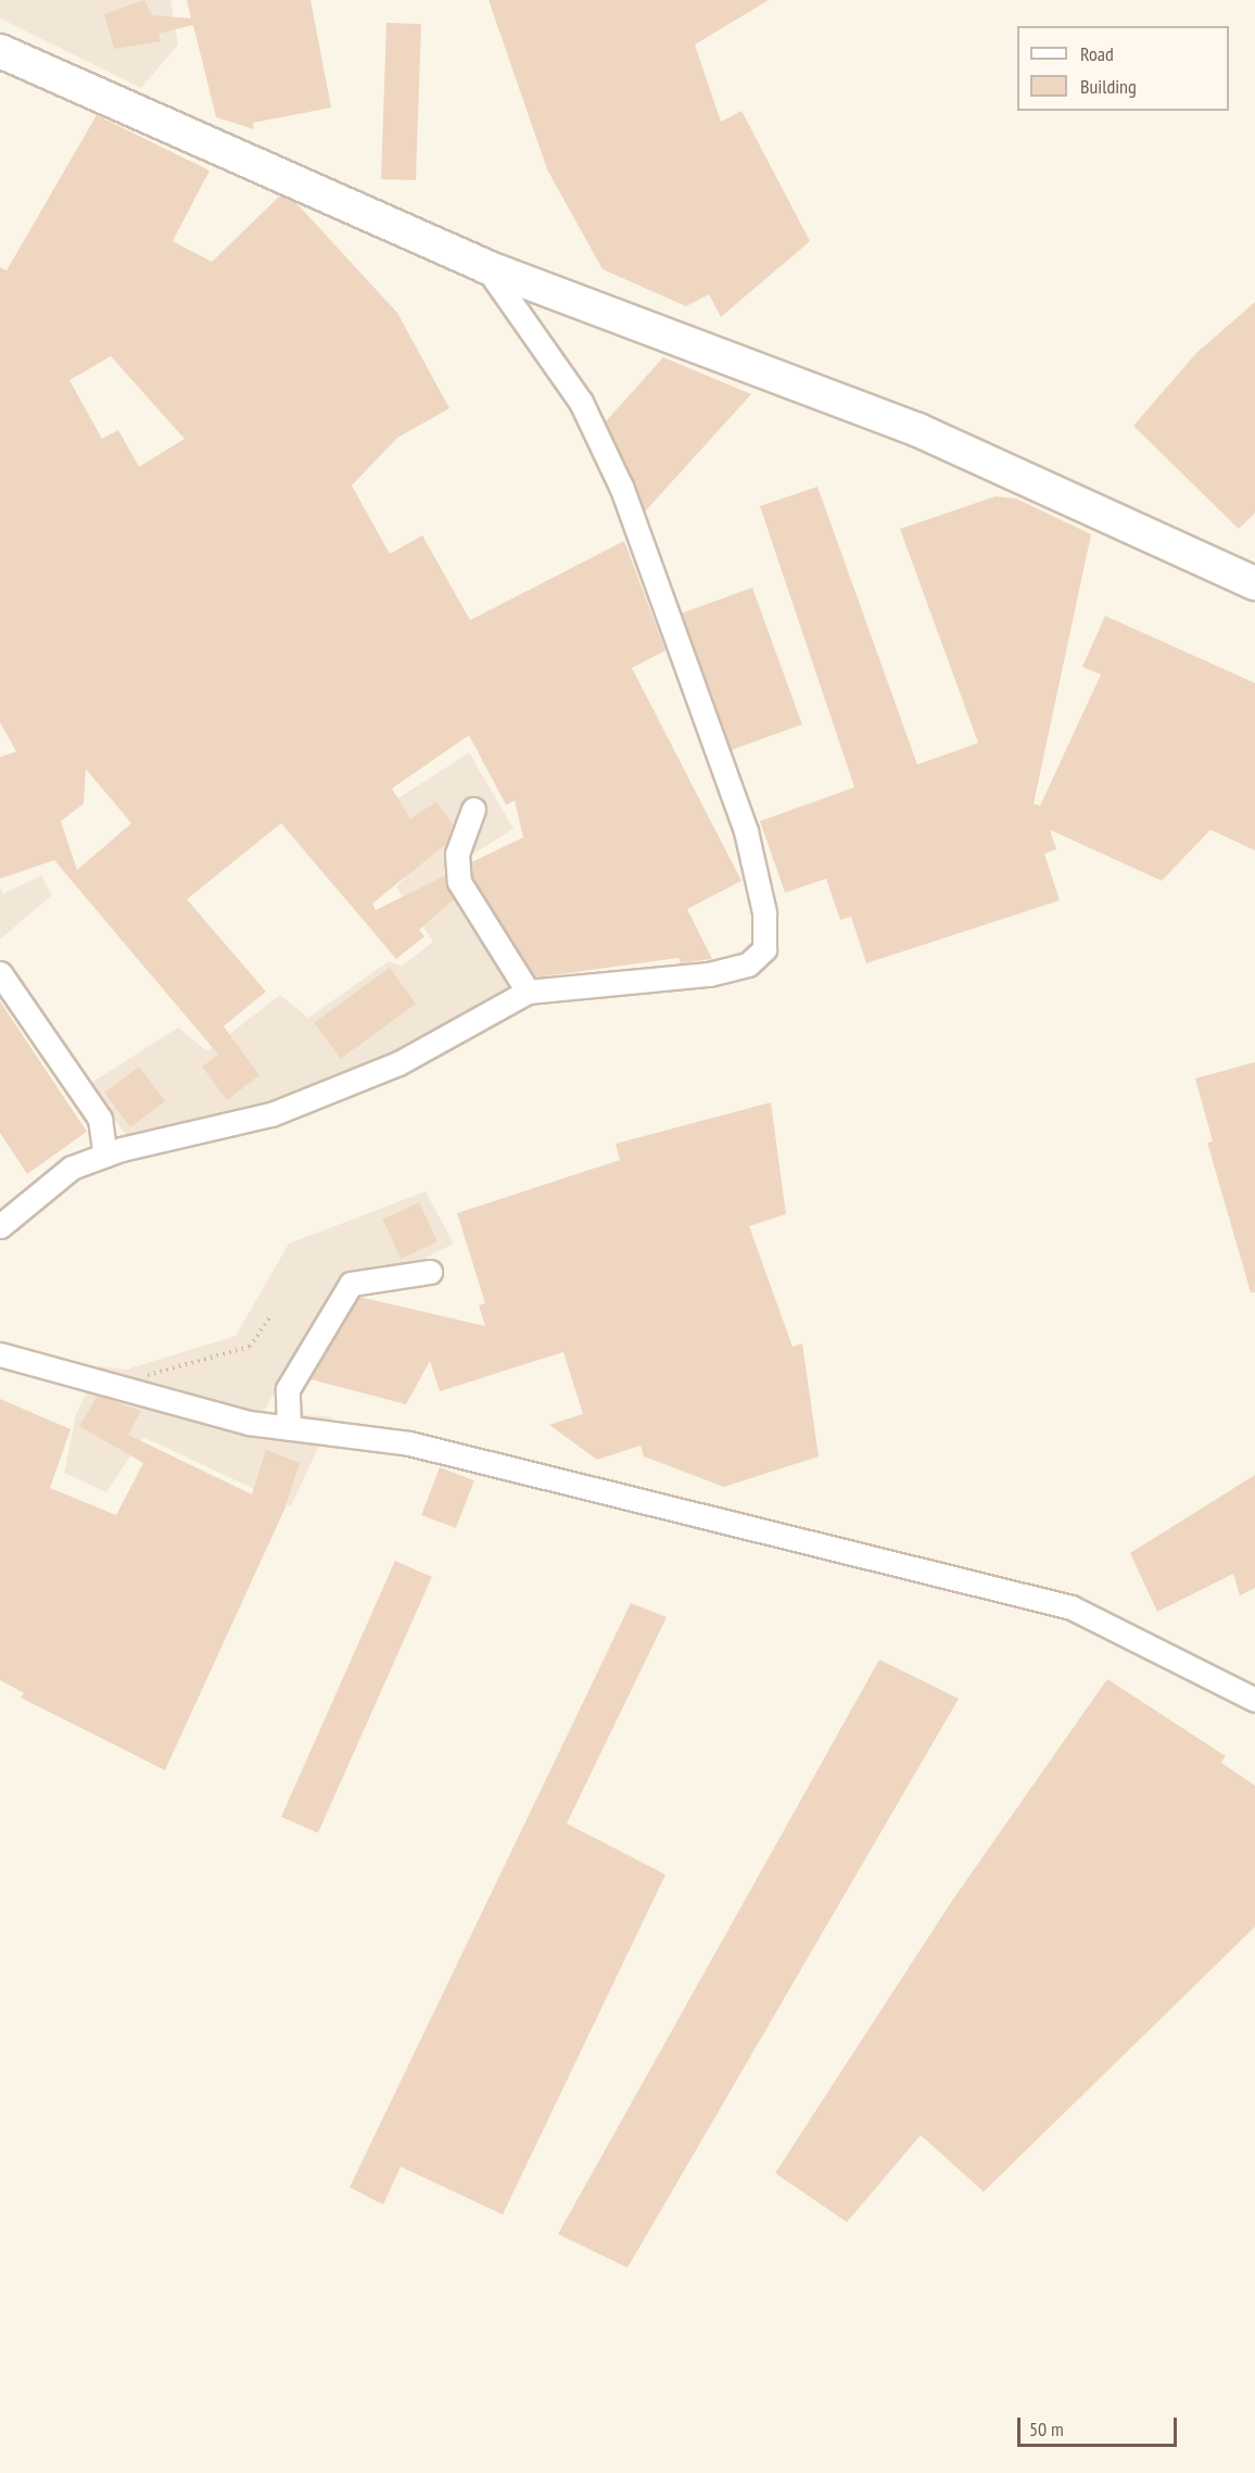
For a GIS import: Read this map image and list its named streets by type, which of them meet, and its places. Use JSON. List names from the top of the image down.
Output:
{
  "legend": ["Road", "Building"],
  "scale_bar": "50 m"
}
